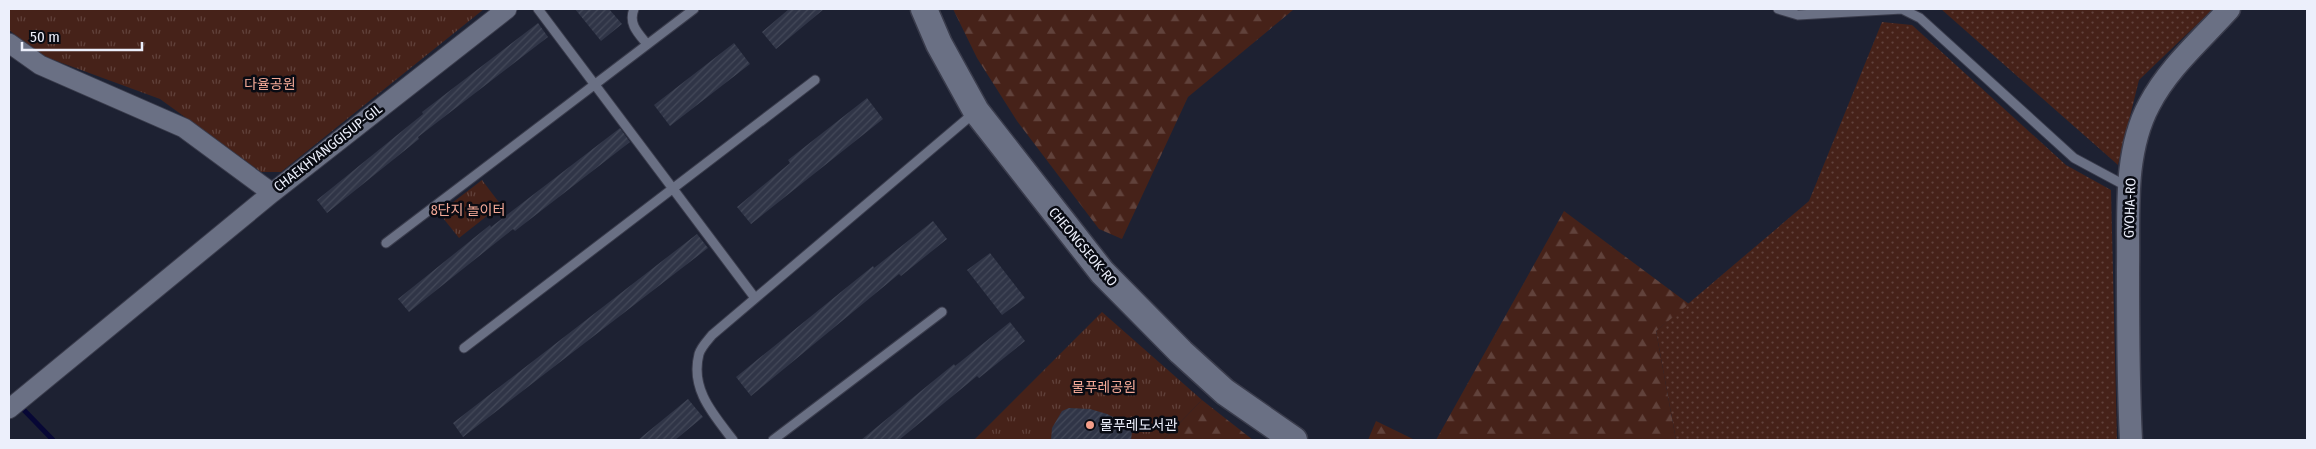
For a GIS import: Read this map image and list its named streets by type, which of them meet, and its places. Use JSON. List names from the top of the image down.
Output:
{
  "streets": {
    "main road": ["CHEONGSEOK-RO"],
    "street": ["CHAEKHYANGGISUP-GIL", "GYOHA-RO"]
  },
  "parks": ["다율공원", "8단지 놀이터", "물푸레공원"],
  "places": ["물푸레도서관"],
  "scale_bar": "50 m"
}
